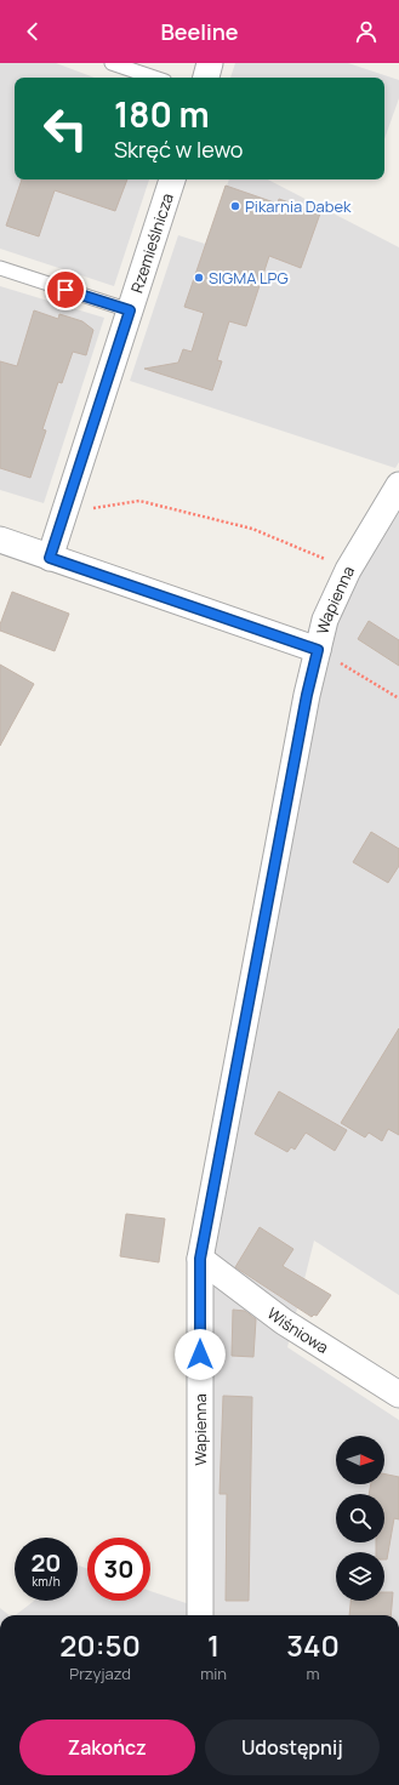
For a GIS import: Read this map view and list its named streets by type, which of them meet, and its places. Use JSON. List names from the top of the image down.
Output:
{
  "streets": {
    "street": ["Rzemieślnicza", "Wapienna", "Wiśniowa"]
  },
  "crossings": [
    ["Wapienna", "Wiśniowa"]
  ],
  "places": ["Pikarnia Dabek", "SIGMA LPG"],
  "north": "right",
  "page": {
    "header": "Beeline",
    "turn": ["180 m", "Skręć w lewo"],
    "speed": "20 km/h",
    "limit": "30",
    "eta": [
      "20:50",
      "Przyjazd",
      "1",
      "min",
      "340",
      "m"
    ],
    "buttons": ["Zakończ", "Udostępnij"]
  }
}
